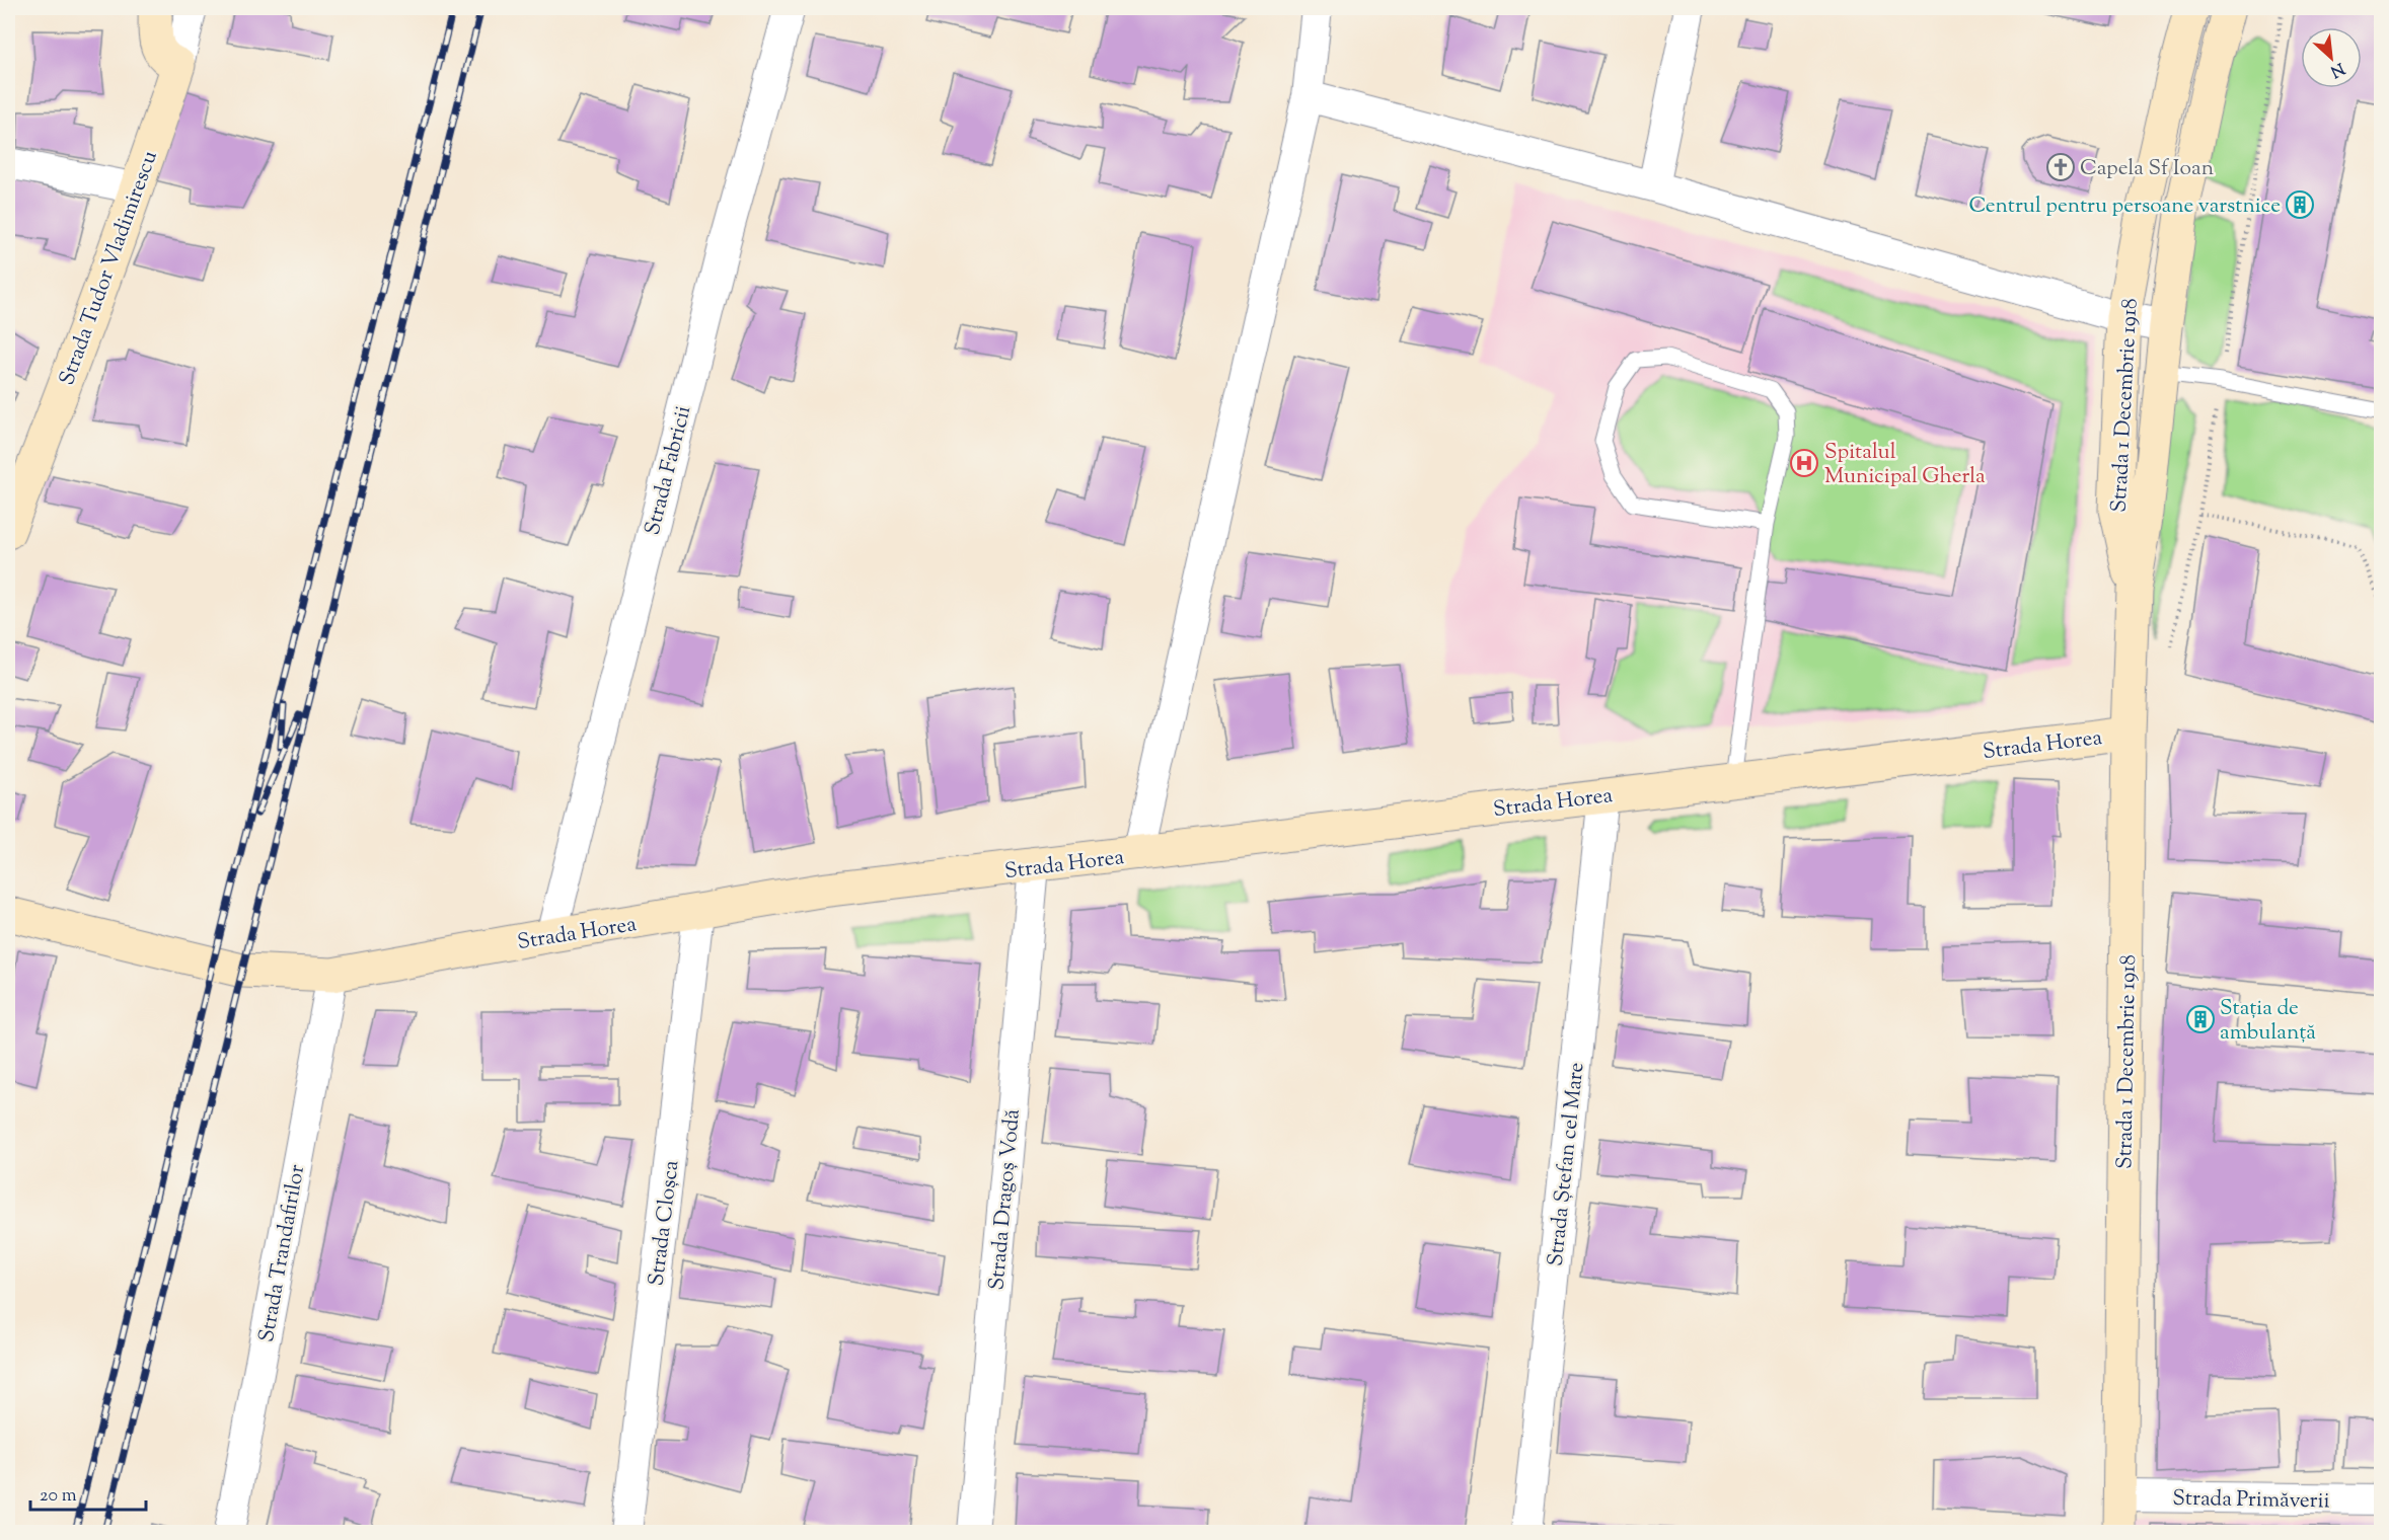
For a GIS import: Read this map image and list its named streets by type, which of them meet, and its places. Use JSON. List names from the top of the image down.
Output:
{
  "streets": {
    "street": [
      "Strada Tudor Vladimirescu",
      "Strada 1 Decembrie 1918",
      "Strada Fabricii",
      "Strada Horea",
      "Strada Ștefan cel Mare",
      "Strada Dragoș Vodă",
      "Strada Cloșca",
      "Strada Trandafirilor",
      "Strada Primăverii"
    ]
  },
  "crossings": [
    ["Strada 1 Decembrie 1918", "Strada Horea"],
    ["Strada 1 Decembrie 1918", "Strada Primăverii"],
    ["Strada Fabricii", "Strada Horea"],
    ["Strada Horea", "Strada Ștefan cel Mare"],
    ["Strada Horea", "Strada Dragoș Vodă"],
    ["Strada Horea", "Strada Cloșca"],
    ["Strada Horea", "Strada Trandafirilor"]
  ],
  "places": {
    "church": ["Capela Sf Ioan"],
    "building": ["Centrul pentru persoane varstnice", "Stația de ambulanță"],
    "hospital": ["Spitalul Municipal Gherla"]
  },
  "scale_bar": "20 m",
  "north": "bottom right"
}
